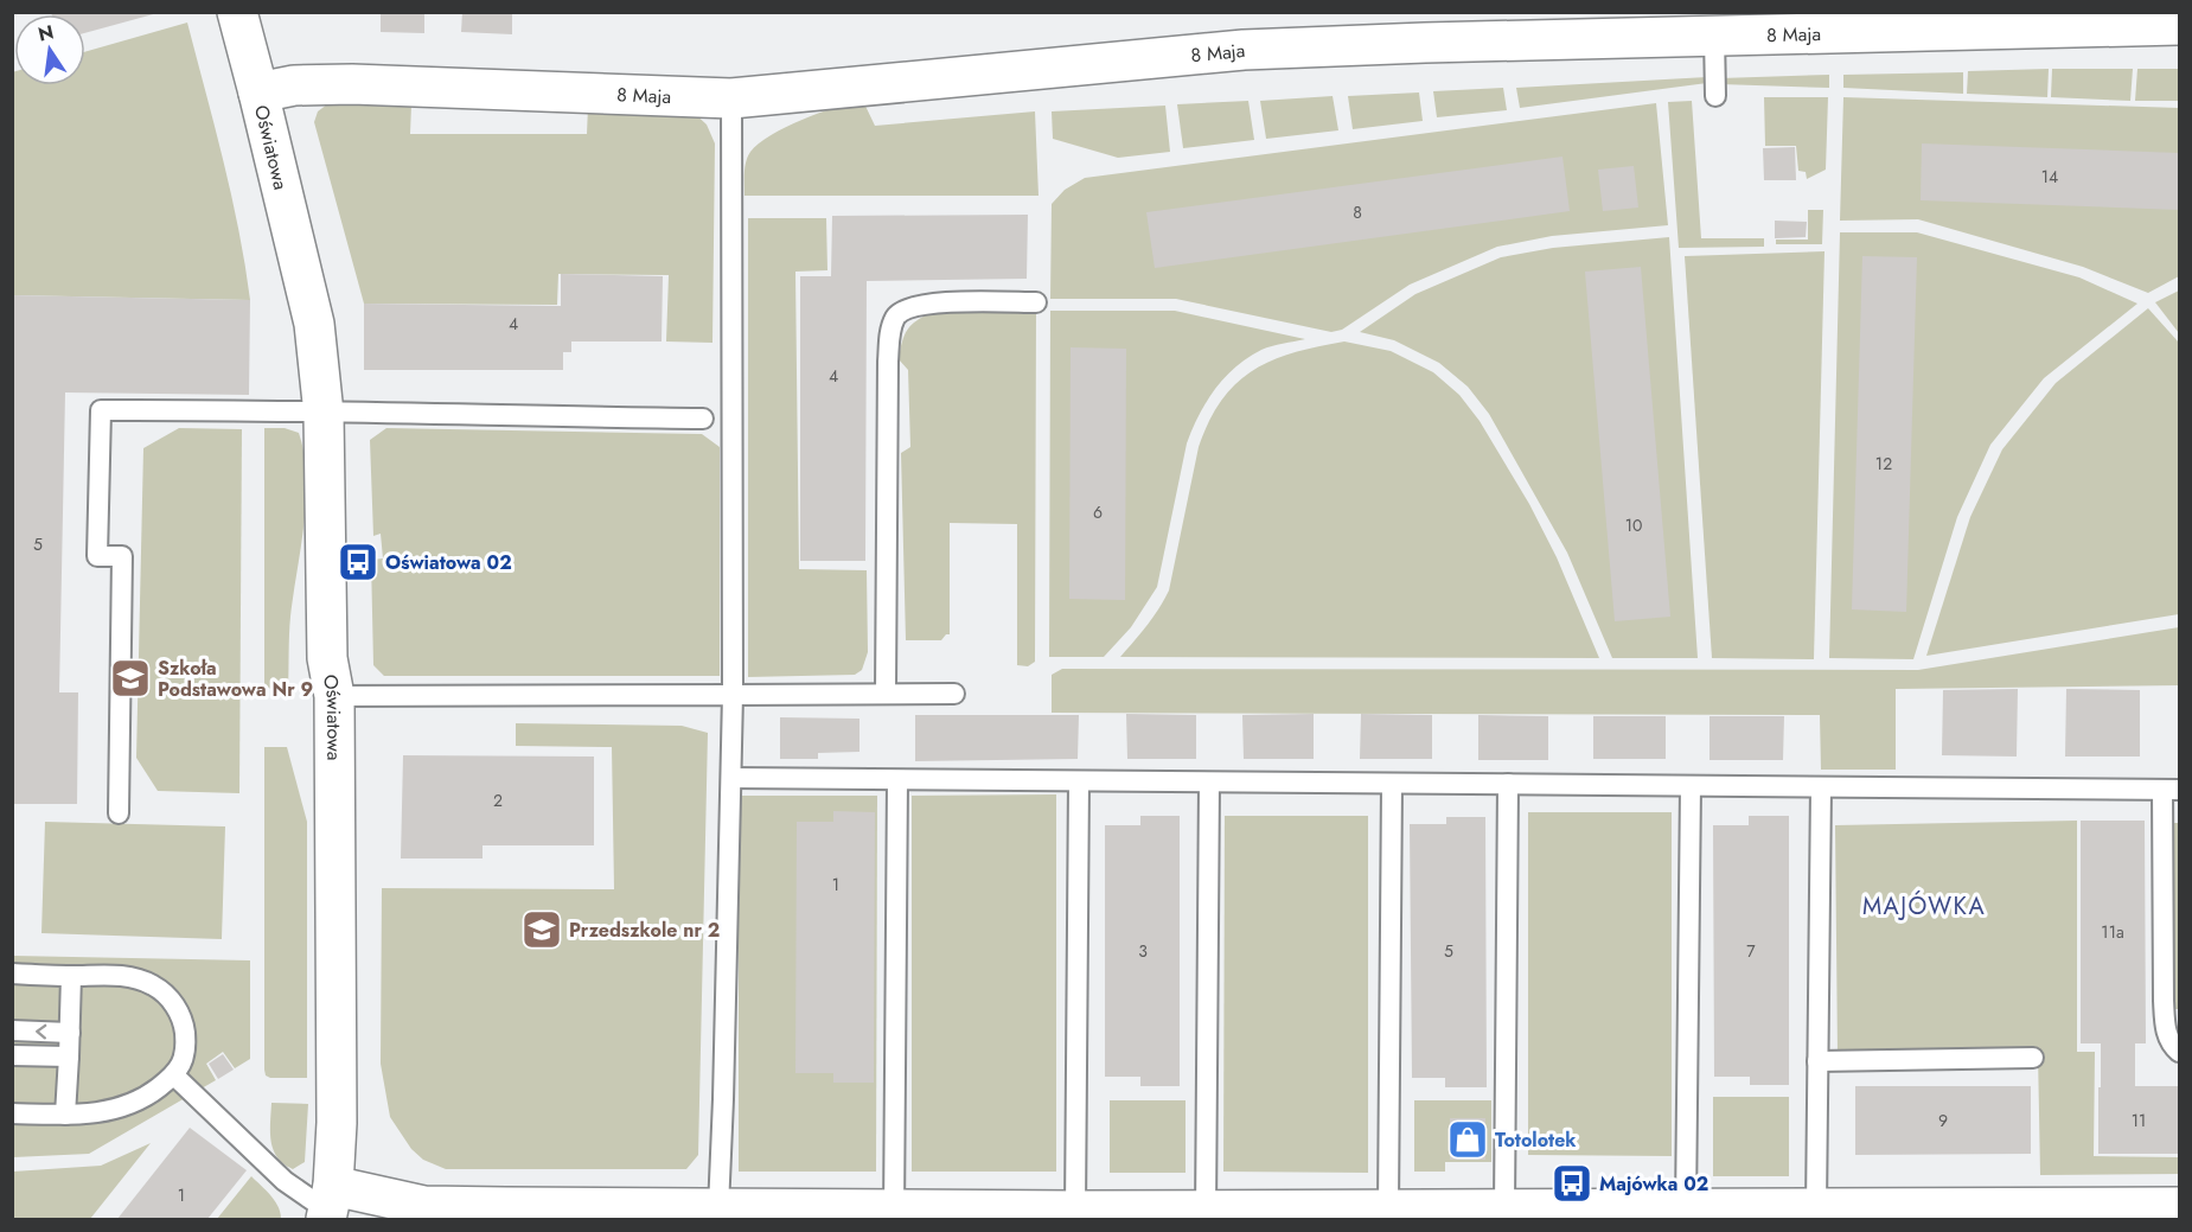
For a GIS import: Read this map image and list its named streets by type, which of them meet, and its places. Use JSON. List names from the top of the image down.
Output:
{
  "streets": {
    "street": ["8 Maja", "Oświatowa"]
  },
  "crossings": [
    ["8 Maja", "Oświatowa"]
  ],
  "districts": ["MAJÓWKA"],
  "places": {
    "bus stop": ["Oświatowa 02", "Majówka 02"],
    "school or university": ["Szkoła Podstawowa Nr 9", "Przedszkole nr 2"],
    "shop": ["Totolotek"]
  },
  "house_numbers": [
    "14",
    "8",
    "4",
    "4",
    "12",
    "6",
    "10",
    "5",
    "2",
    "1",
    "11a",
    "3",
    "5",
    "7",
    "9",
    "11",
    "1"
  ],
  "north": "top"
}
